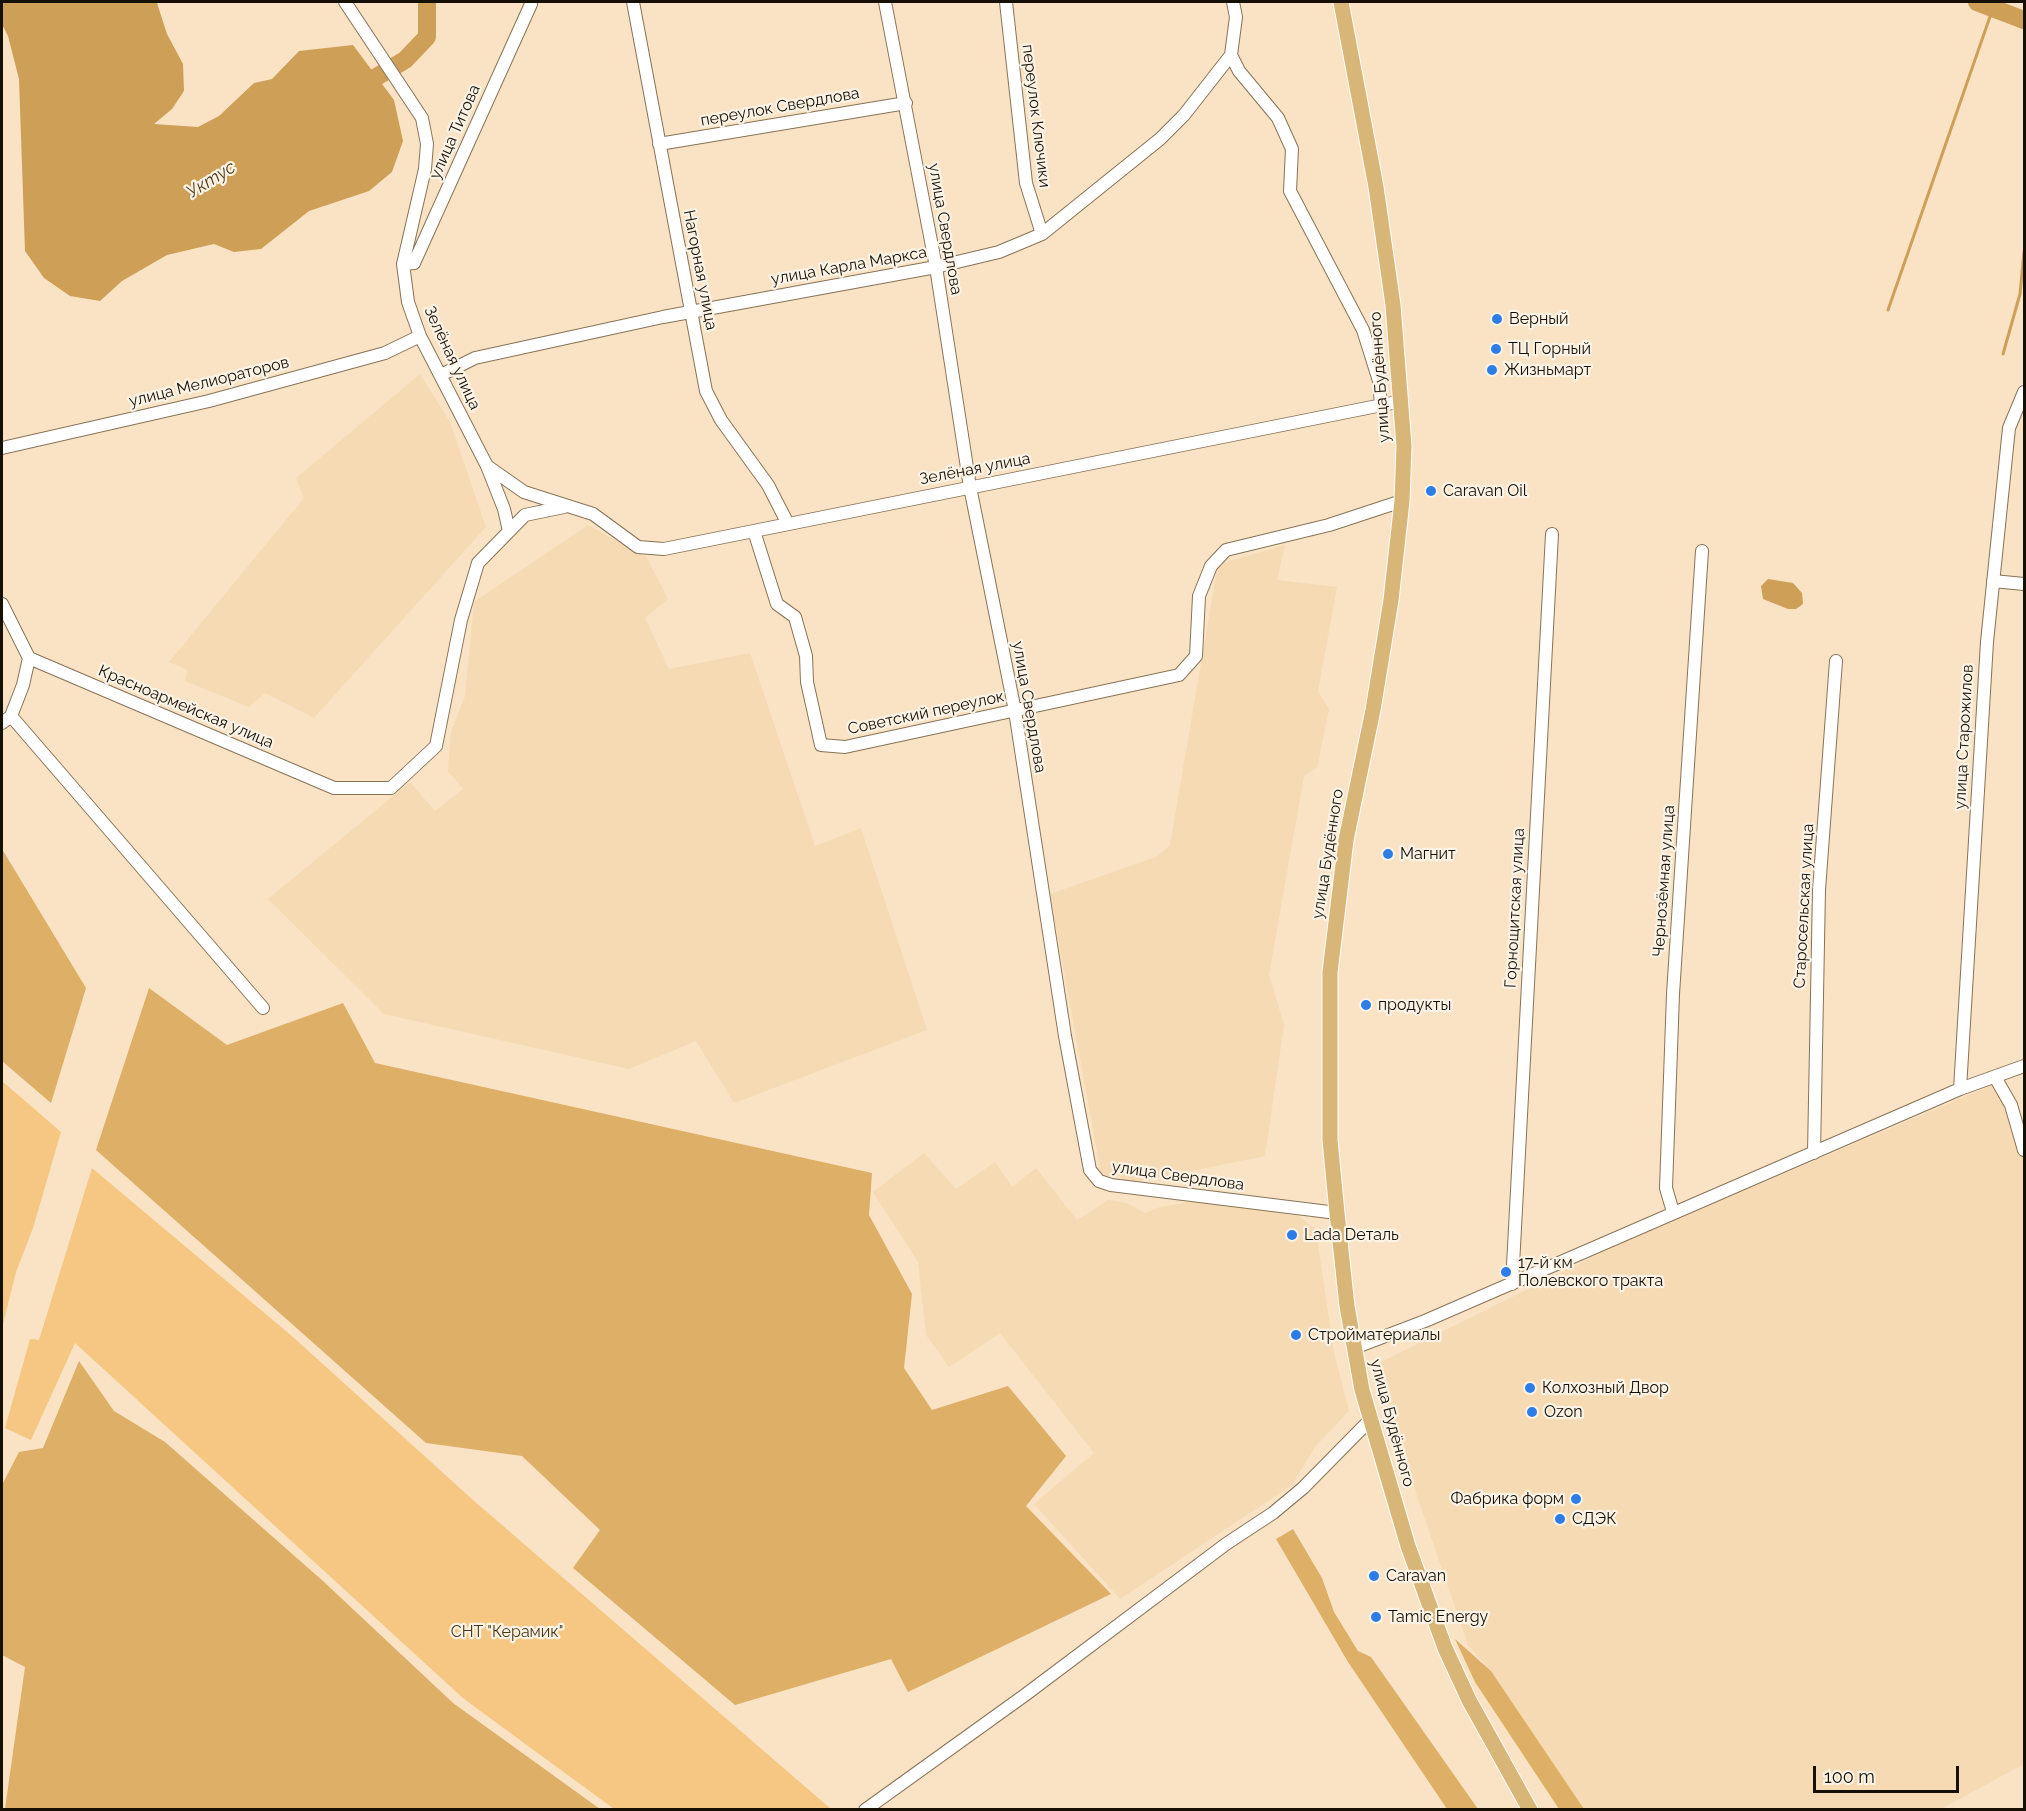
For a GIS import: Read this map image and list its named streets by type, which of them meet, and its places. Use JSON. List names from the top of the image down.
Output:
{
  "streets": {
    "main road": ["улица Будённого"],
    "street": [
      "переулок Свердлова",
      "переулок Ключики",
      "улица Титова",
      "улица Свердлова",
      "улица Карла Маркса",
      "Нагорная улица",
      "Зелёная улица",
      "улица Мелиораторов",
      "Красноармейская улица",
      "Советский переулок",
      "улица Старожилов",
      "Чернозёмная улица",
      "Старосельская улица",
      "Горнощитская улица"
    ]
  },
  "crossings": [
    ["переулок Свердлова", "улица Свердлова"],
    ["переулок Свердлова", "Нагорная улица"],
    ["переулок Ключики", "улица Карла Маркса"],
    ["улица Титова", "Зелёная улица"],
    ["улица Свердлова", "улица Карла Маркса"],
    ["улица Свердлова", "Зелёная улица"],
    ["улица Свердлова", "улица Будённого"],
    ["улица Свердлова", "Советский переулок"],
    ["улица Карла Маркса", "Нагорная улица"],
    ["улица Карла Маркса", "Зелёная улица"],
    ["Нагорная улица", "Зелёная улица"],
    ["Зелёная улица", "улица Будённого"],
    ["Зелёная улица", "улица Мелиораторов"],
    ["Зелёная улица", "Красноармейская улица"],
    ["Зелёная улица", "Советский переулок"],
    ["улица Будённого", "Советский переулок"]
  ],
  "water": ["Уктус"],
  "parks": ["СНТ \"Керамик\""],
  "places": [
    "Верный",
    "ТЦ Горный",
    "Жизньмарт",
    "Caravan Oil",
    "Магнит",
    "продукты",
    "Lada Dеталь",
    "17-й км Полевского тракта",
    "Стройматериалы",
    "Колхозный Двор",
    "Ozon",
    "Фабрика форм",
    "СДЭК",
    "Caravan",
    "Tamic Еnergy"
  ],
  "scale_bar": "100 m"
}
